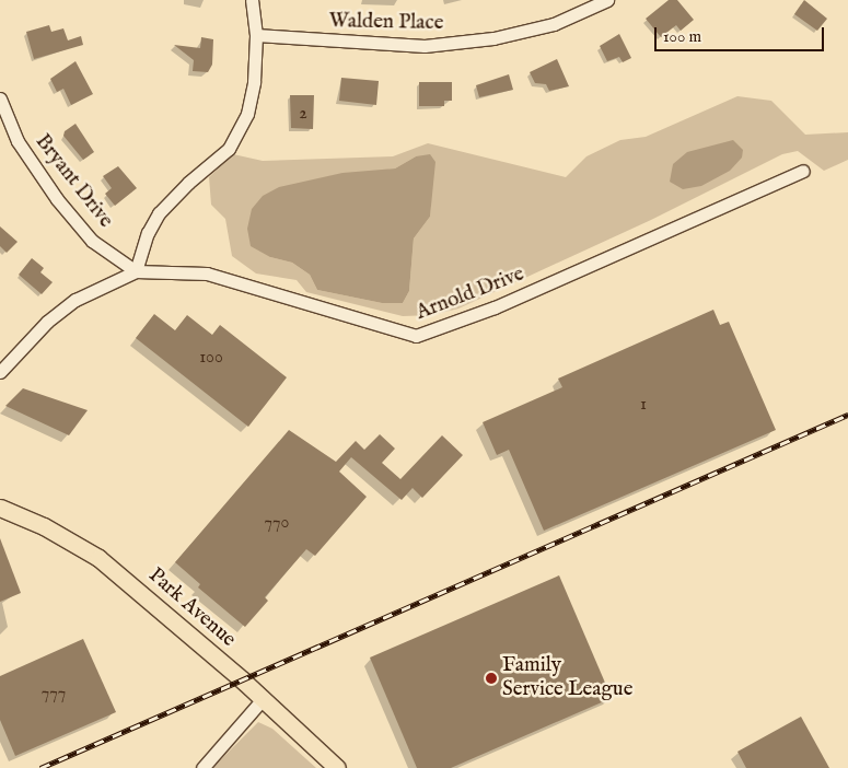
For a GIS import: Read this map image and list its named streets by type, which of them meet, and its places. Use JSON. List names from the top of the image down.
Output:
{
  "streets": {
    "main road": ["Park Avenue"],
    "street": ["Walden Place", "Bryant Drive", "Arnold Drive"]
  },
  "crossings": [
    ["Bryant Drive", "Arnold Drive"]
  ],
  "places": ["Family Service League"],
  "house_numbers": [
    "2",
    "100",
    "1",
    "770",
    "777"
  ],
  "scale_bar": "100 m"
}
